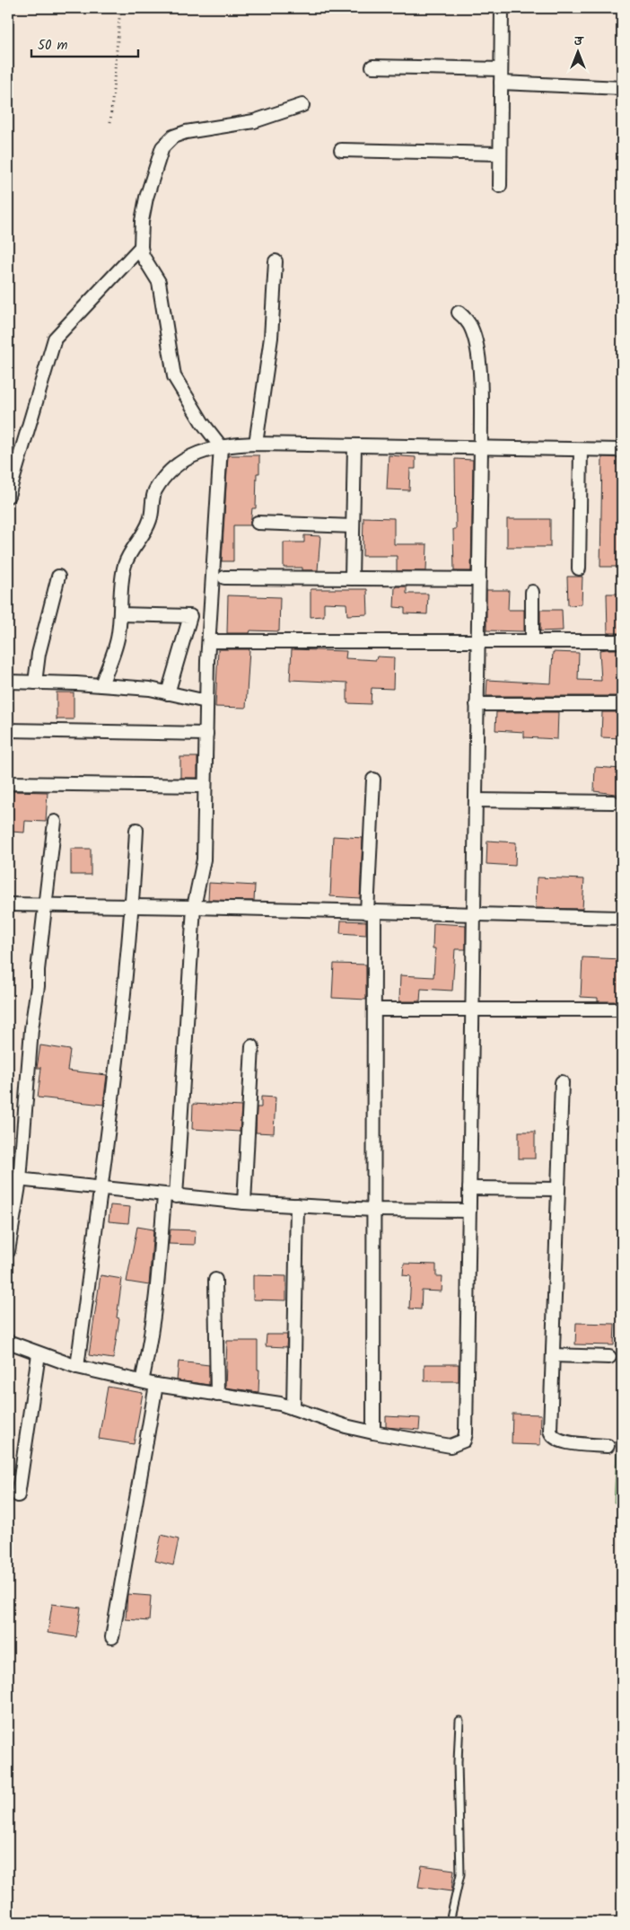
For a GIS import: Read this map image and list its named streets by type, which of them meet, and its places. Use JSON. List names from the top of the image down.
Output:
{
  "scale_bar": "50 m",
  "north": "top"
}
